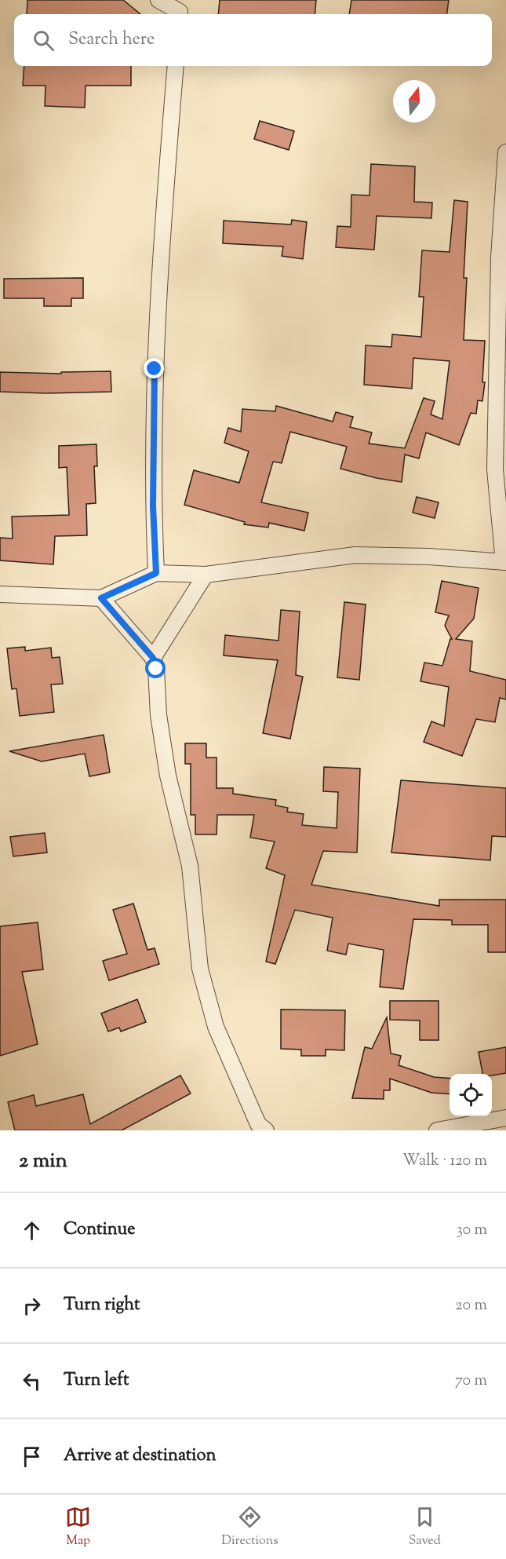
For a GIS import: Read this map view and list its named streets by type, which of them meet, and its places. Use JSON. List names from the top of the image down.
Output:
{
  "north": "top",
  "page": {
    "search": "Search here",
    "heading": ["2 min", "Walk · 120 m"],
    "list": [
      ["Continue", "30 m"],
      ["Turn right", "20 m"],
      ["Turn left", "70 m"],
      "Arrive at destination"
    ],
    "nav": ["Map", "Directions", "Saved"]
  }
}
